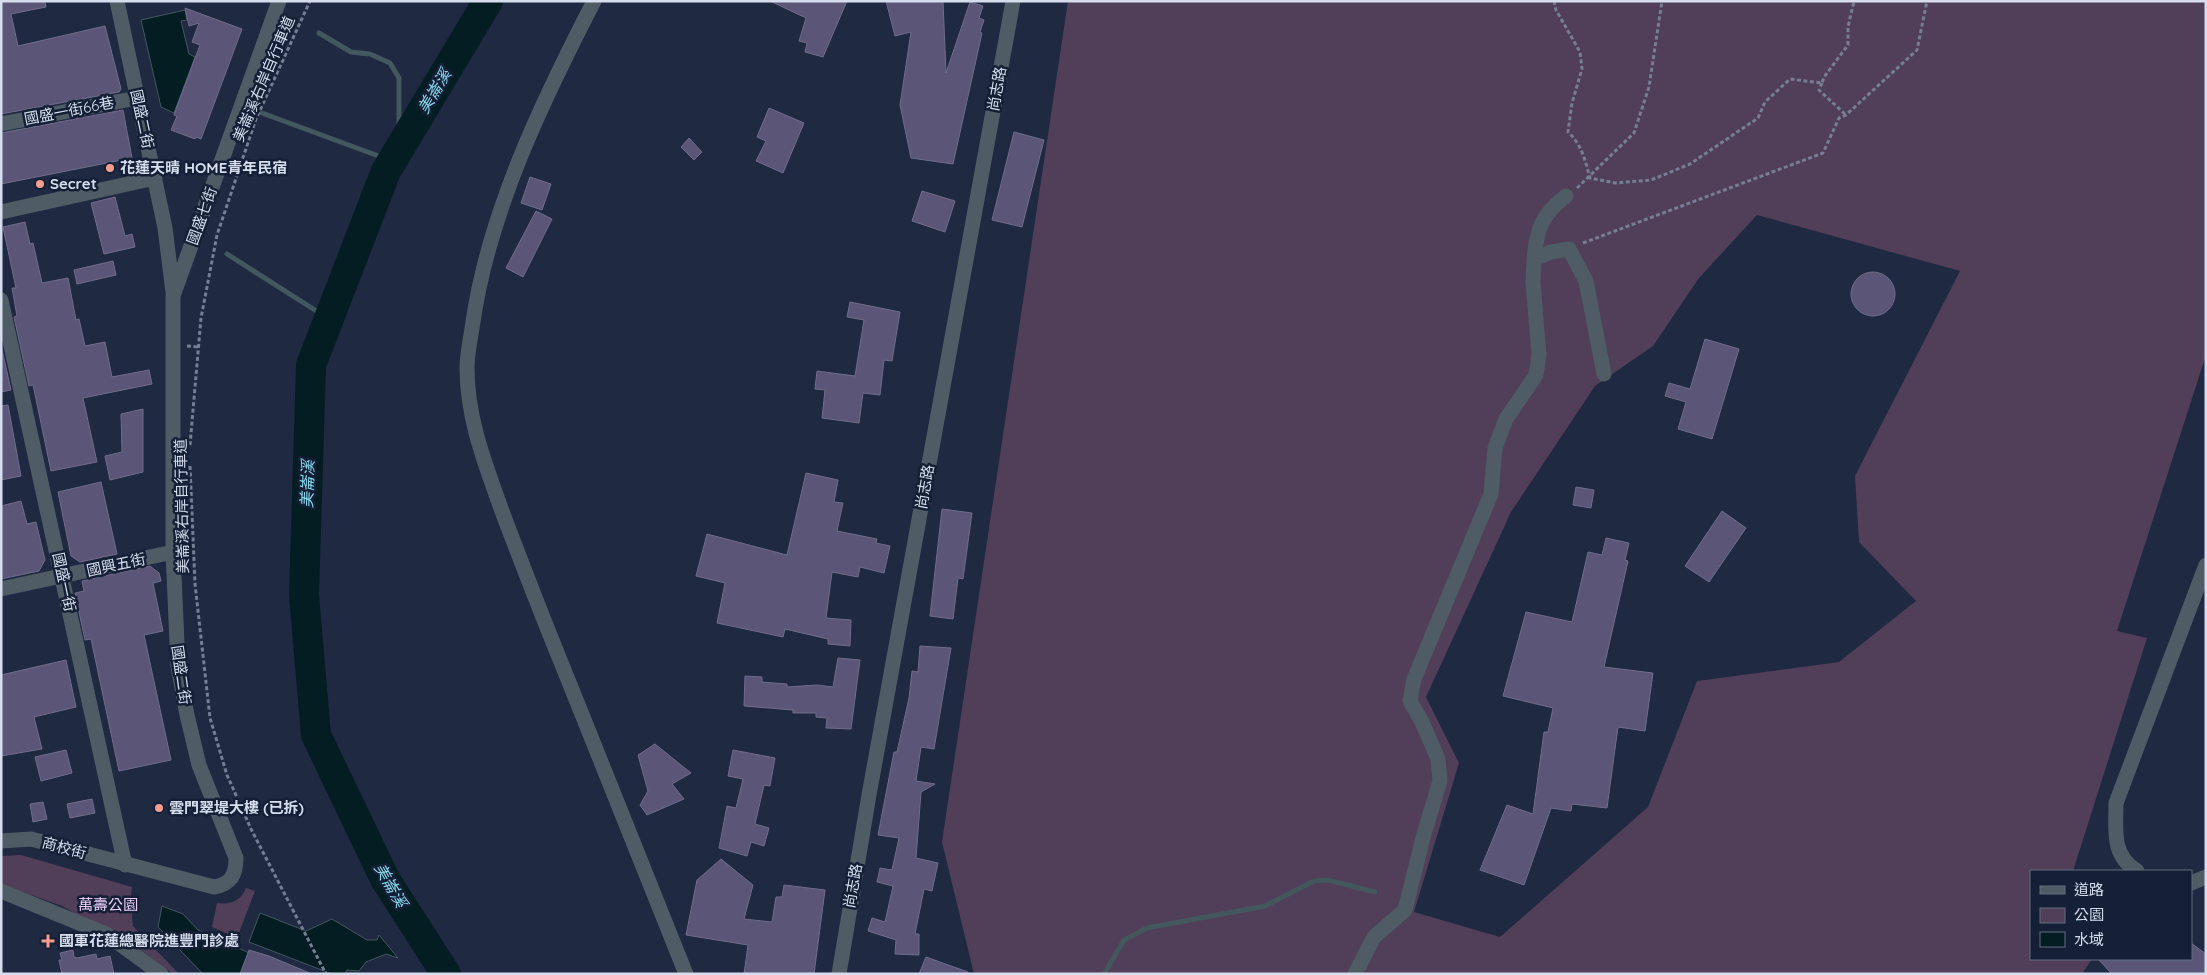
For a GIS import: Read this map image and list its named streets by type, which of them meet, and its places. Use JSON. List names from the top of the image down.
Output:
{
  "streets": {
    "street": [
      "尚志路",
      "國盛一街66巷",
      "國盛二街",
      "國盛七街",
      "國興五街",
      "國盛一街",
      "商校街"
    ],
    "path": ["美崙溪右岸自行車道"]
  },
  "crossings": [
    ["國盛一街66巷", "國盛二街"],
    ["國盛二街", "國盛七街"],
    ["國盛二街", "國興五街"],
    ["國盛二街", "國盛一街"],
    ["國盛二街", "商校街"],
    ["國興五街", "國盛一街"],
    ["國盛一街", "商校街"]
  ],
  "water": ["美崙溪"],
  "parks": ["萬壽公園"],
  "places": {
    "other": ["花蓮天晴 HOME青年民宿", "Secret", "雲門翠堤大樓 (已拆)"],
    "health": ["國軍花蓮總醫院進豐門診處"]
  },
  "legend": ["道路", "公園", "水域"]
}
